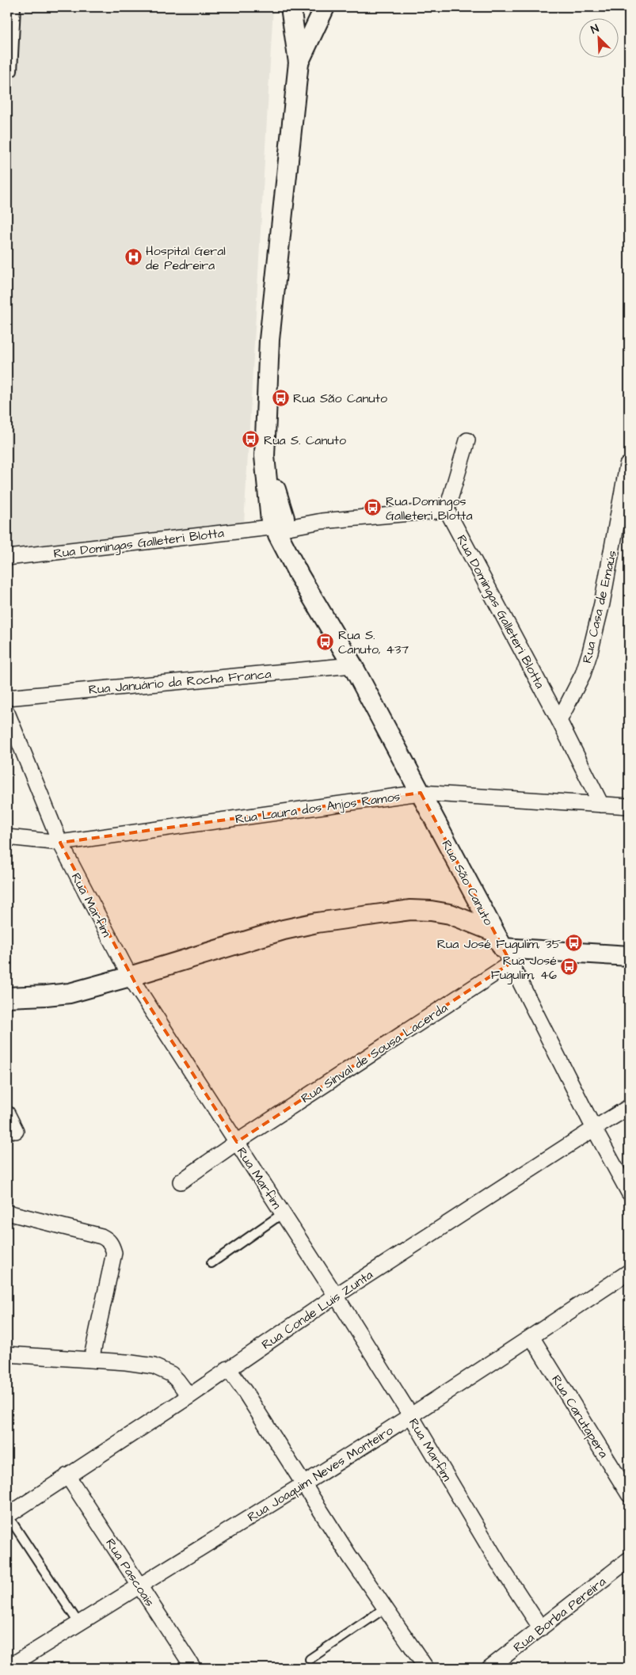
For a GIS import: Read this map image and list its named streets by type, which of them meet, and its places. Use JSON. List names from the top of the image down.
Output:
{
  "streets": {
    "street": [
      "Rua Domingas Galleteri Blotta",
      "Rua Casa de Emaús",
      "Rua Januário da Rocha Franca",
      "Rua Laura dos Anjos Ramos",
      "Rua São Canuto",
      "Rua Marfim",
      "Rua Sinval de Sousa Lacerda",
      "Rua Conde Luis Zunta",
      "Rua Carutapera",
      "Rua Joaquim Neves Monteiro",
      "Rua Pascoais",
      "Rua Borba Pereira"
    ]
  },
  "crossings": [
    ["Rua Domingas Galleteri Blotta", "Rua Casa de Emaús"],
    ["Rua Domingas Galleteri Blotta", "Rua Laura dos Anjos Ramos"],
    ["Rua Domingas Galleteri Blotta", "Rua São Canuto"],
    ["Rua Januário da Rocha Franca", "Rua São Canuto"],
    ["Rua Laura dos Anjos Ramos", "Rua São Canuto"],
    ["Rua Laura dos Anjos Ramos", "Rua Marfim"],
    ["Rua São Canuto", "Rua Sinval de Sousa Lacerda"],
    ["Rua São Canuto", "Rua Conde Luis Zunta"],
    ["Rua Marfim", "Rua Sinval de Sousa Lacerda"],
    ["Rua Marfim", "Rua Conde Luis Zunta"],
    ["Rua Marfim", "Rua Joaquim Neves Monteiro"],
    ["Rua Marfim", "Rua Borba Pereira"],
    ["Rua Conde Luis Zunta", "Rua Pascoais"],
    ["Rua Carutapera", "Rua Joaquim Neves Monteiro"],
    ["Rua Joaquim Neves Monteiro", "Rua Pascoais"]
  ],
  "places": {
    "hospital": ["Hospital Geral de Pedreira"],
    "bus stop": [
      "Rua São Canuto",
      "Rua S. Canuto",
      "Rua Domingos Galleteri Blotta",
      "Rua S. Canuto, 437",
      "Rua José Fugulim, 35",
      "Rua José Fugulim, 46"
    ]
  },
  "north": "top left"
}
